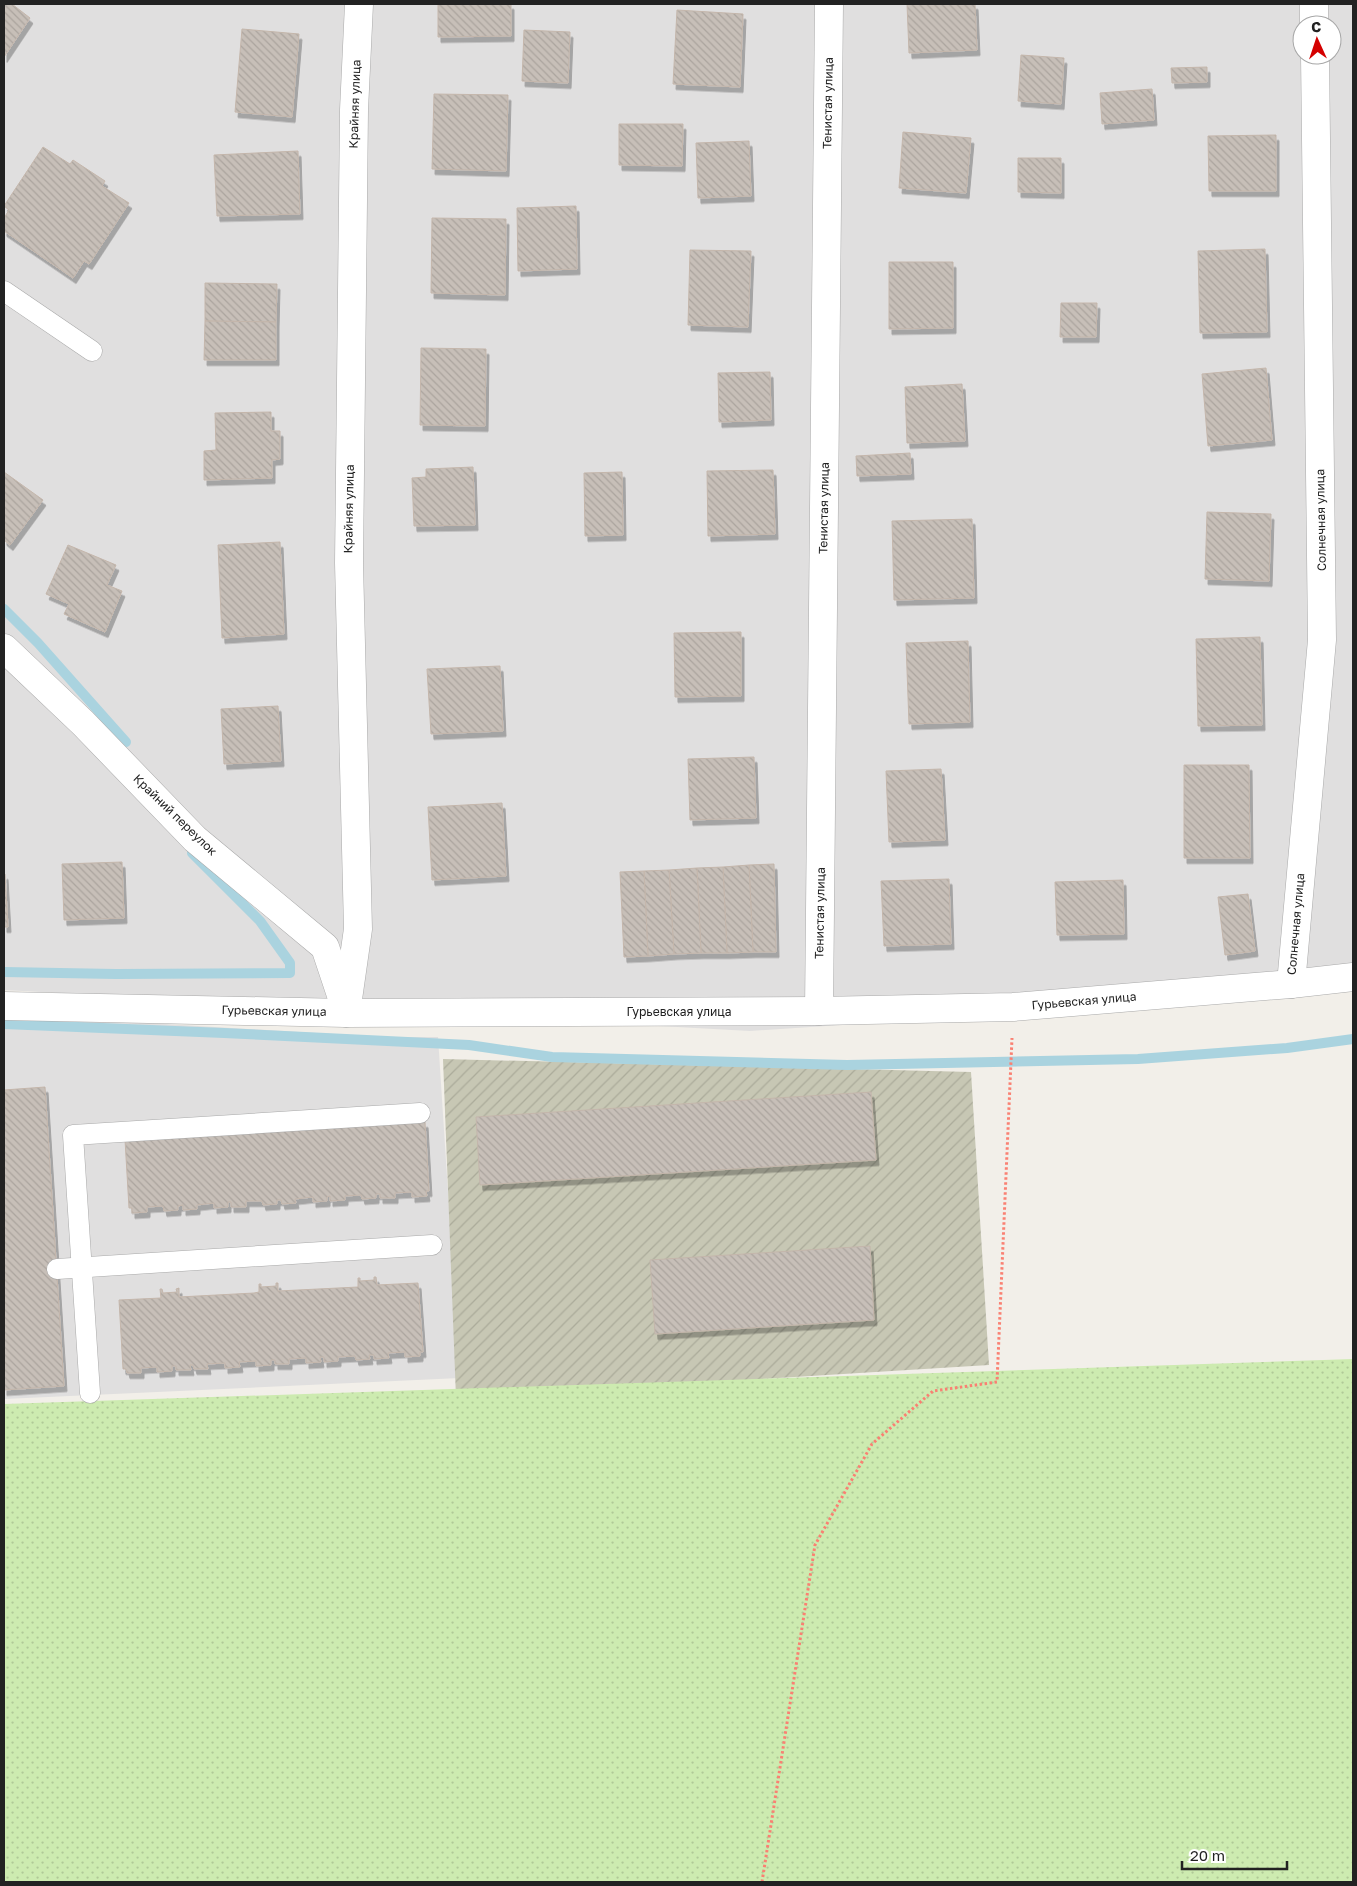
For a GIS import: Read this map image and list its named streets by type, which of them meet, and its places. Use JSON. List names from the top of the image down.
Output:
{
  "streets": {
    "street": [
      "Тенистая улица",
      "Крайняя улица",
      "Солнечная улица",
      "Крайний переулок",
      "Гурьевская улица"
    ]
  },
  "crossings": [
    ["Тенистая улица", "Гурьевская улица"],
    ["Крайняя улица", "Крайний переулок"],
    ["Крайняя улица", "Гурьевская улица"],
    ["Солнечная улица", "Гурьевская улица"],
    ["Крайний переулок", "Гурьевская улица"]
  ],
  "scale_bar": "20 m",
  "north": "top"
}
